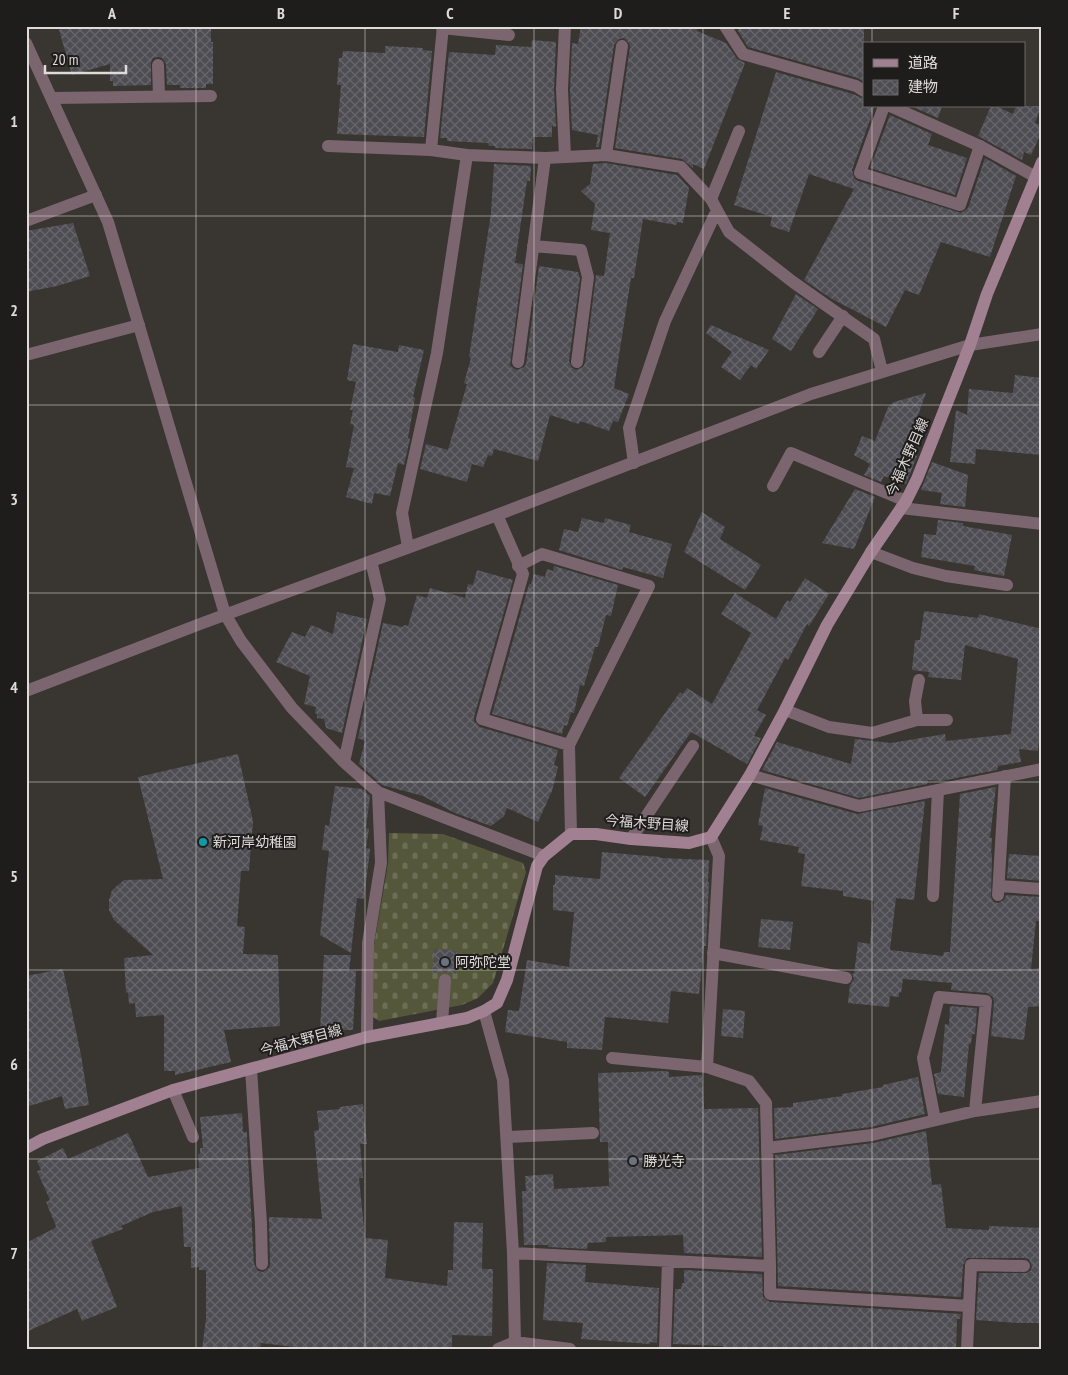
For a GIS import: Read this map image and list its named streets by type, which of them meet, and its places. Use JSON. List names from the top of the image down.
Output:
{
  "streets": {
    "main road": ["今福木野目線"]
  },
  "places": ["新河岸幼稚園", "阿弥陀堂", "勝光寺"],
  "legend": ["道路", "建物"],
  "scale_bar": "20 m",
  "grid": {
    "columns": [
      "A",
      "B",
      "C",
      "D",
      "E",
      "F"
    ],
    "rows": [
      "1",
      "2",
      "3",
      "4",
      "5",
      "6",
      "7"
    ]
  }
}
